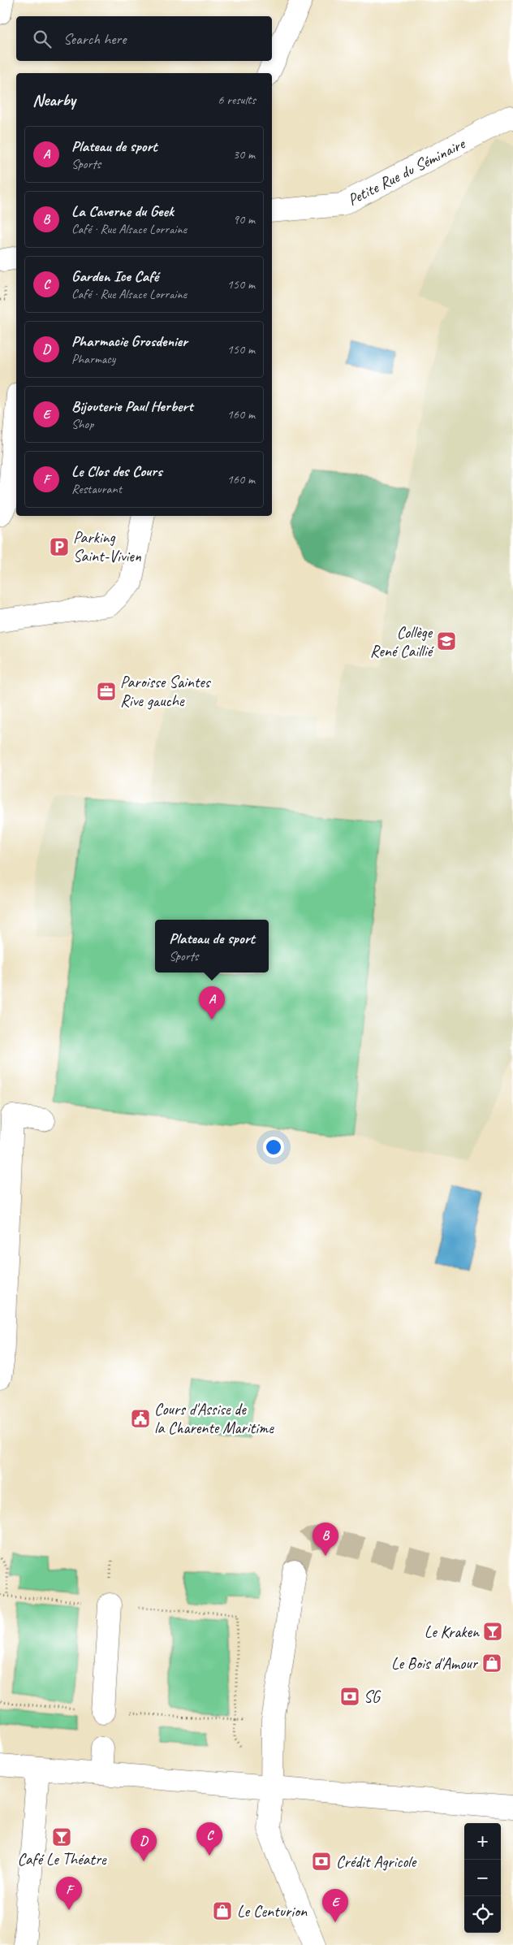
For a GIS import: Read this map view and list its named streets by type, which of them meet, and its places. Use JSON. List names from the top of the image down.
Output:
{
  "streets": {
    "street": ["Petite Rue du Séminaire"]
  },
  "places": {
    "parking": ["Parking Saint-Vivien"],
    "school or university": ["Collège René Caillié"],
    "office": ["Paroisse Saintes Rive gauche"],
    "public building": ["Cours d'Assise de la Charente Maritime"],
    "bar": ["Le Kraken", "Café Le Théatre"],
    "shop": ["Le Bois d'Amour", "Le Centurion"],
    "bank": ["SG", "Crédit Agricole"]
  },
  "page": {
    "search": "Search here",
    "heading": ["Nearby", "6 results"],
    "list": [
      {
        "mark": "A",
        "name": "Plateau de sport",
        "note": "Sports",
        "value": "30 m"
      },
      {
        "mark": "B",
        "name": "La Caverne du Geek",
        "note": "Café · Rue Alsace Lorraine",
        "value": "90 m"
      },
      {
        "mark": "C",
        "name": "Garden Ice Café",
        "note": "Café · Rue Alsace Lorraine",
        "value": "150 m"
      },
      {
        "mark": "D",
        "name": "Pharmacie Grosdenier",
        "note": "Pharmacy",
        "value": "150 m"
      },
      {
        "mark": "E",
        "name": "Bijouterie Paul Herbert",
        "note": "Shop",
        "value": "160 m"
      },
      {
        "mark": "F",
        "name": "Le Clos des Cours",
        "note": "Restaurant",
        "value": "160 m"
      }
    ],
    "popup": ["Plateau de sport", "Sports"],
    "pins": [
      "A",
      "B",
      "C",
      "D",
      "F",
      "E"
    ],
    "map_buttons": ["+", "−"]
  }
}
